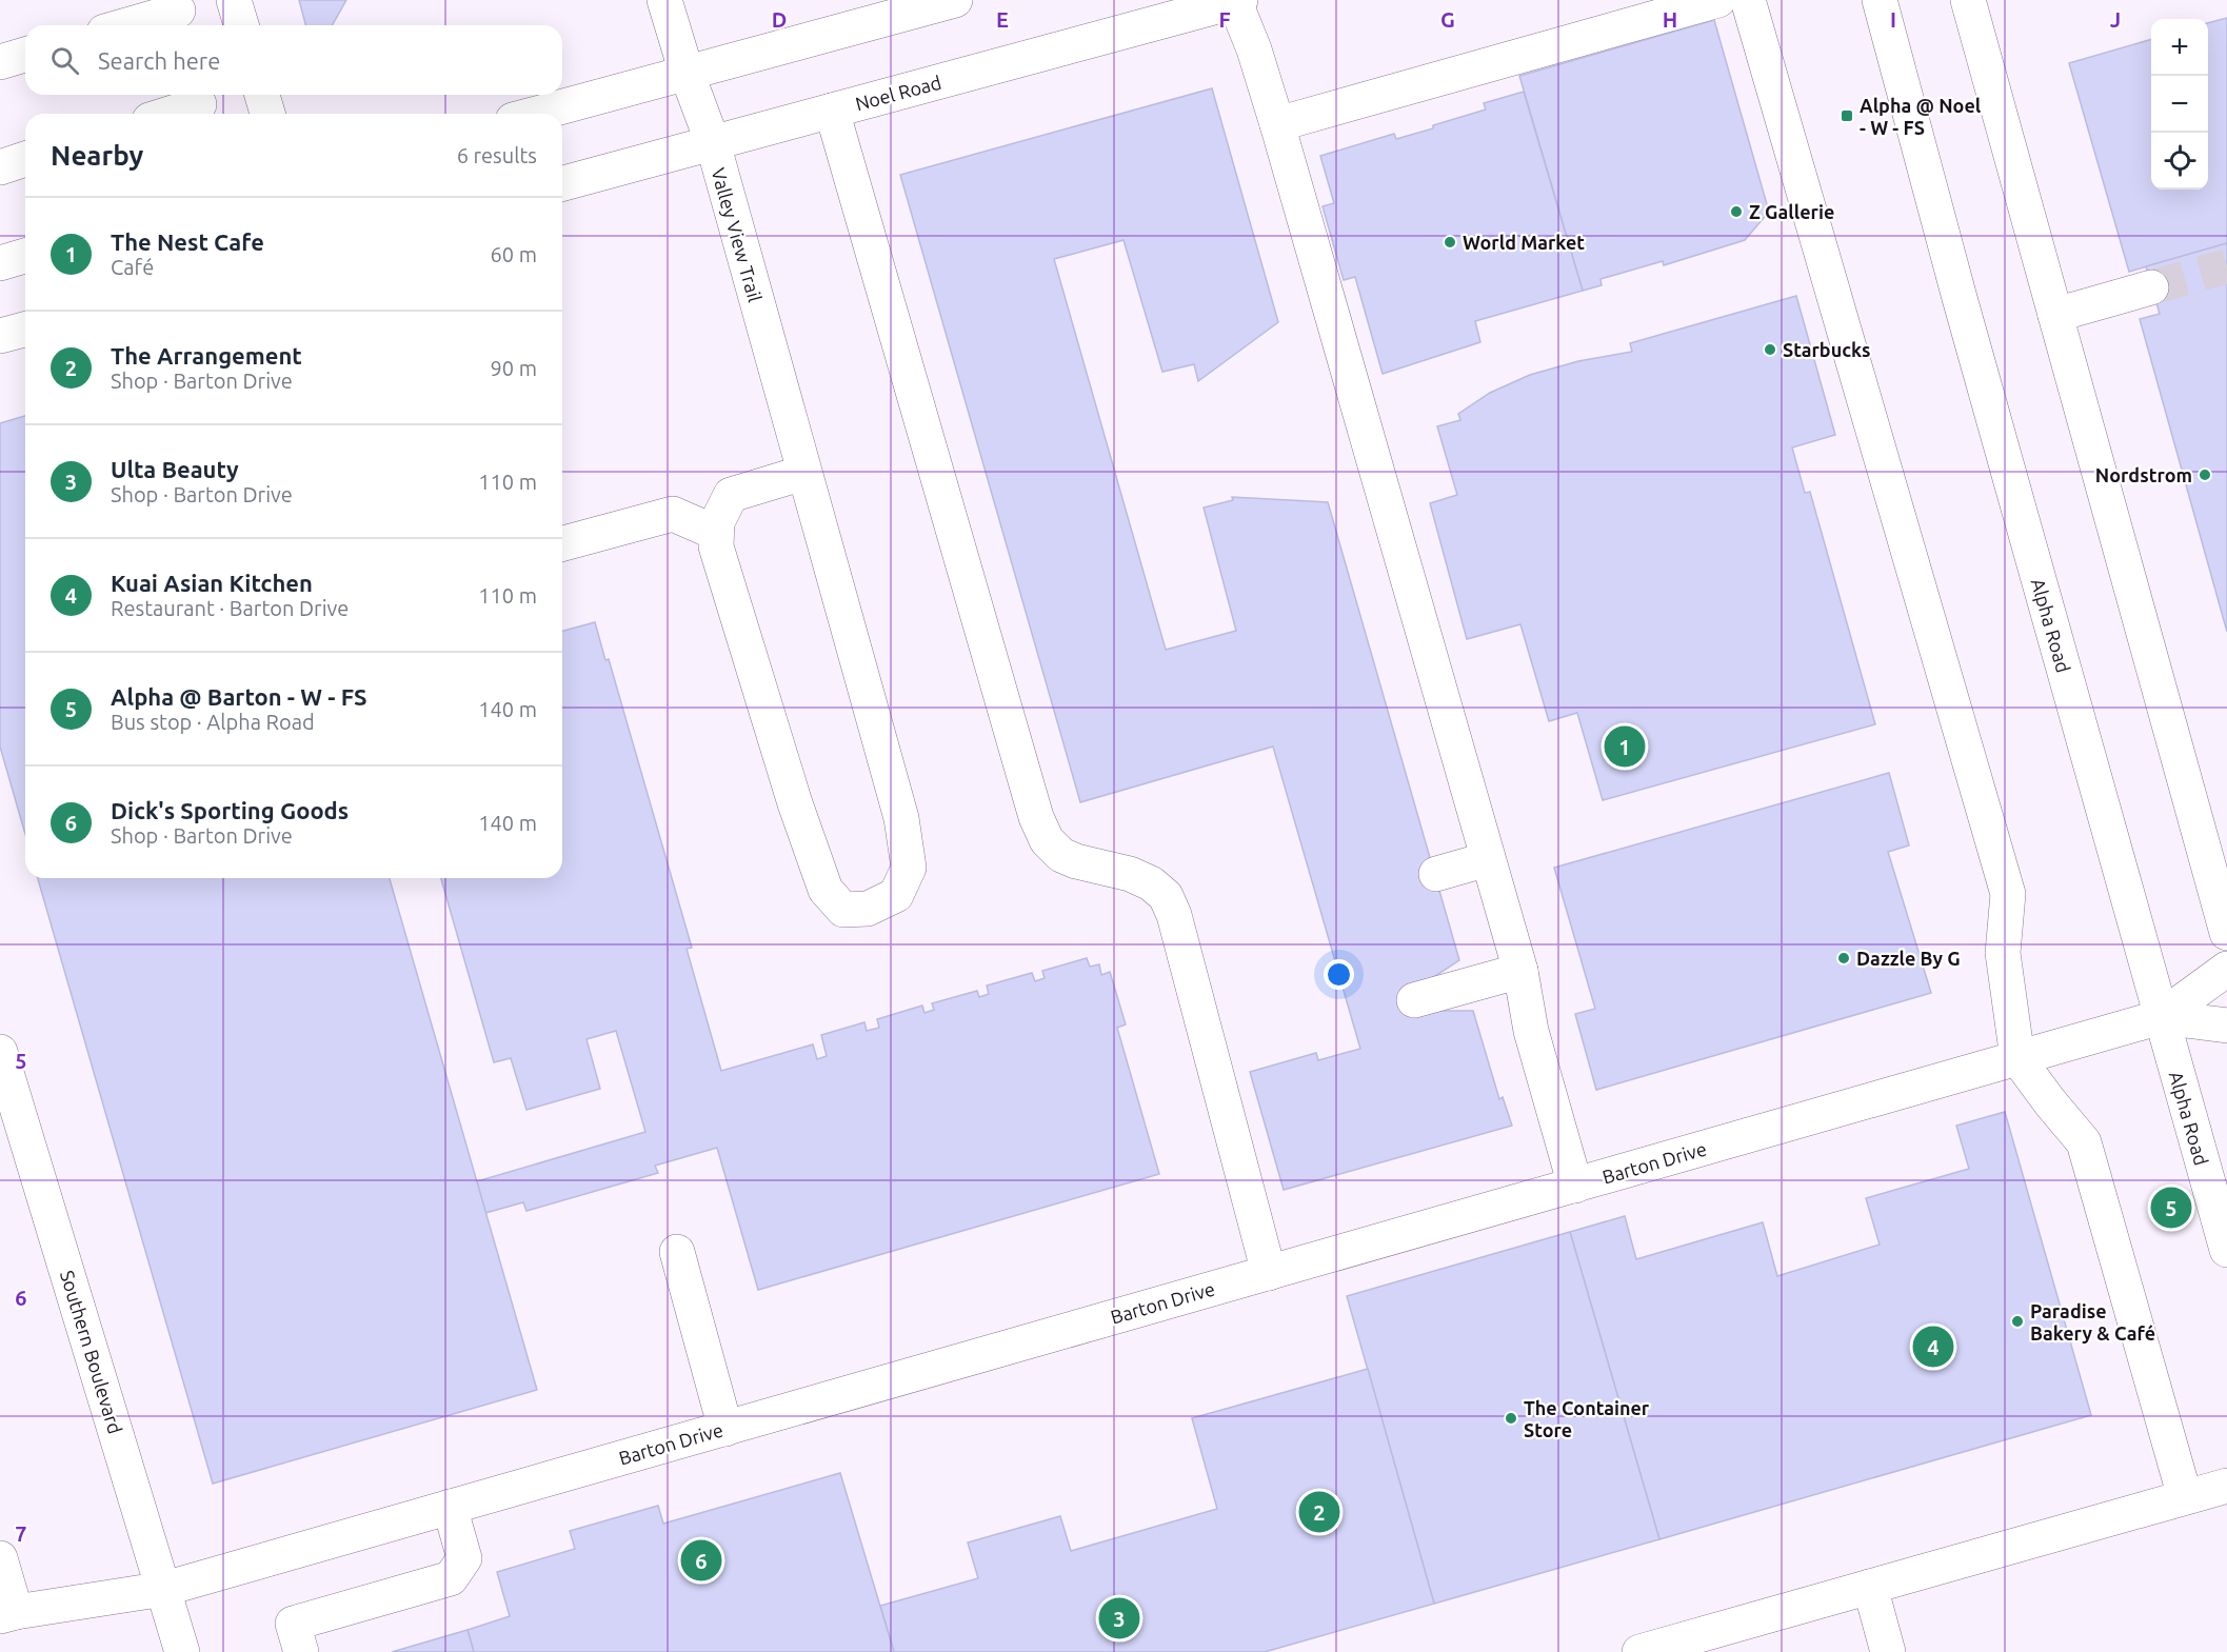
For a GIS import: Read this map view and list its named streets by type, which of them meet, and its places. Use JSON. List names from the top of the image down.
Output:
{
  "streets": {
    "street": [
      "Noel Road",
      "Valley View Trail",
      "Alpha Road",
      "Barton Drive",
      "Southern Boulevard"
    ]
  },
  "crossings": [
    ["Noel Road", "Valley View Trail"],
    ["Alpha Road", "Barton Drive"],
    ["Barton Drive", "Southern Boulevard"]
  ],
  "places": {
    "transit": ["Alpha @ Noel - W - FS"],
    "other": [
      "Z Gallerie",
      "World Market",
      "Starbucks",
      "Nordstrom",
      "Dazzle By G",
      "Paradise Bakery & Café",
      "The Container Store"
    ]
  },
  "page": {
    "map_buttons": ["+", "−"],
    "search": "Search here",
    "heading": ["Nearby", "6 results"],
    "list": [
      {
        "mark": "1",
        "name": "The Nest Cafe",
        "note": "Café",
        "value": "60 m"
      },
      {
        "mark": "2",
        "name": "The Arrangement",
        "note": "Shop · Barton Drive",
        "value": "90 m"
      },
      {
        "mark": "3",
        "name": "Ulta Beauty",
        "note": "Shop · Barton Drive",
        "value": "110 m"
      },
      {
        "mark": "4",
        "name": "Kuai Asian Kitchen",
        "note": "Restaurant · Barton Drive",
        "value": "110 m"
      },
      {
        "mark": "5",
        "name": "Alpha @ Barton - W - FS",
        "note": "Bus stop · Alpha Road",
        "value": "140 m"
      },
      {
        "mark": "6",
        "name": "Dick's Sporting Goods",
        "note": "Shop · Barton Drive",
        "value": "140 m"
      }
    ],
    "pins": [
      "1",
      "5",
      "4",
      "2",
      "6",
      "3"
    ]
  },
  "grid": {
    "columns": [
      "D",
      "E",
      "F",
      "G",
      "H",
      "I",
      "J"
    ],
    "rows": ["5", "6", "7"]
  }
}
